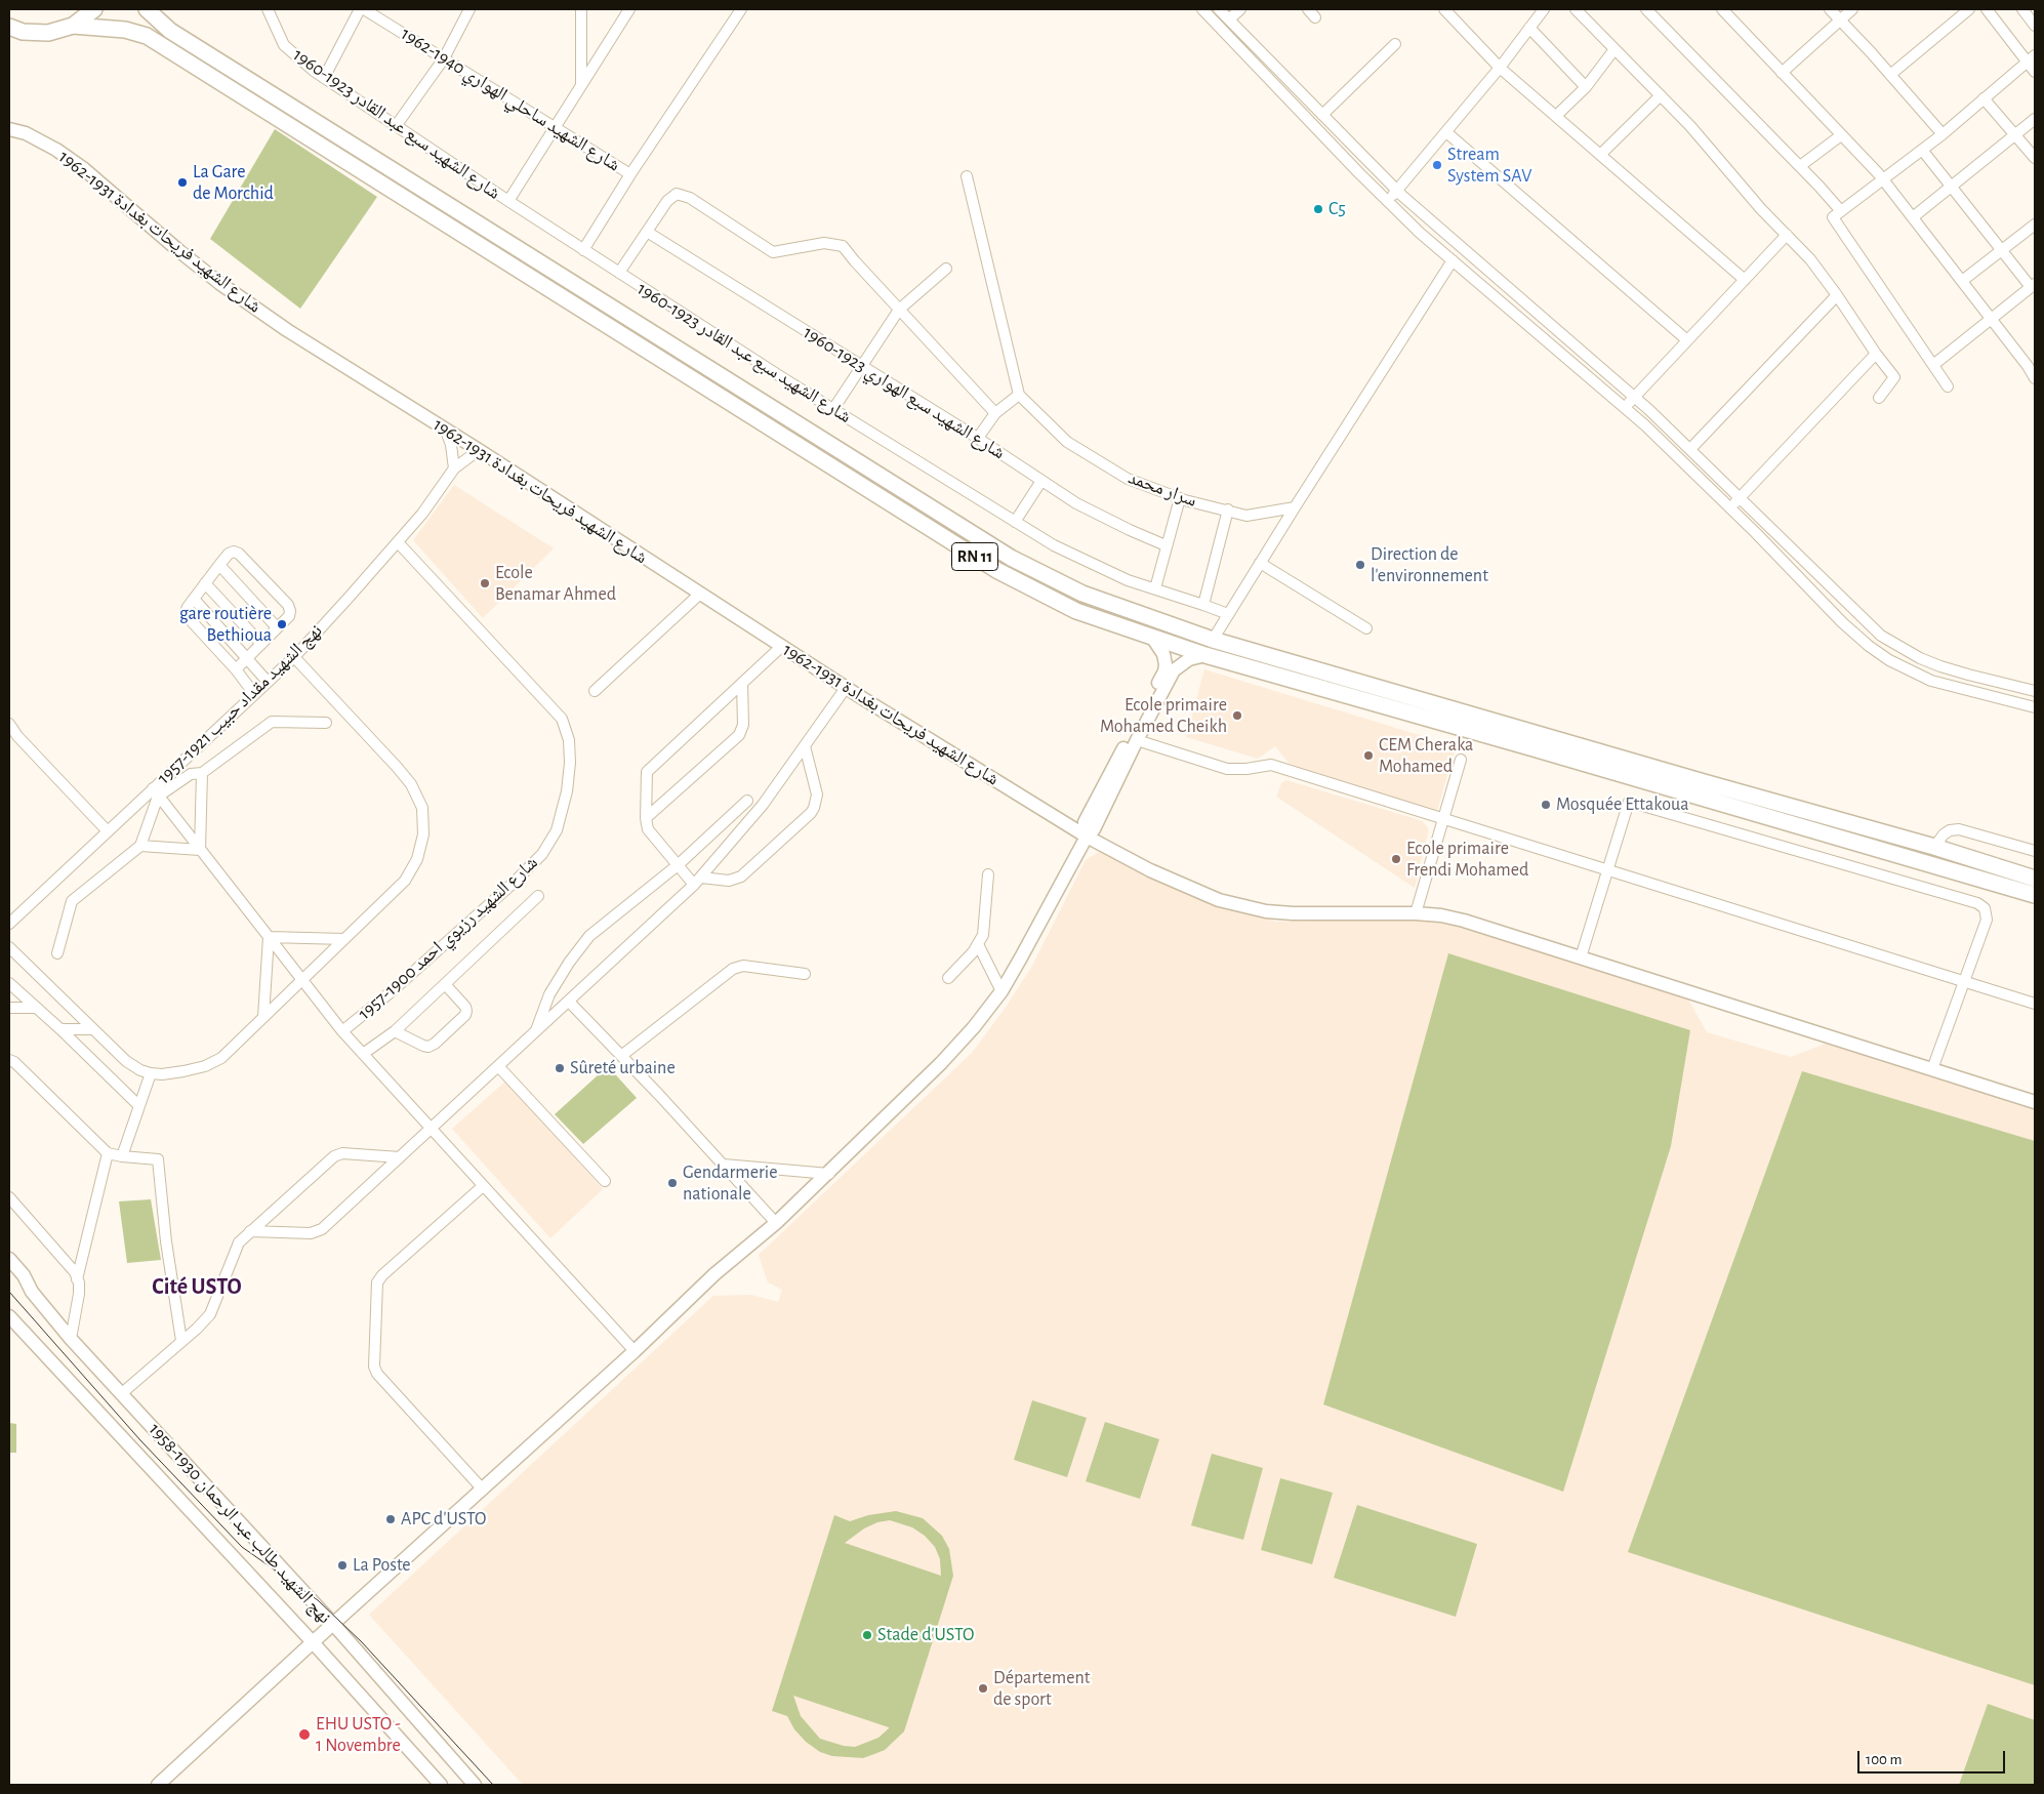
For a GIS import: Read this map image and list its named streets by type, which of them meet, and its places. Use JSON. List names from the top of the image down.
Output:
{
  "streets": {
    "highway": ["RN 11"],
    "main road": ["شارع الشهيد فريحات بغدادة 1931-1962", "نهج الشهيد طالب عبد الرحمان 1930-1958"],
    "street": [
      "شارع الشهيد ساحلي الهواري 1940-1962",
      "شارع الشهيد سبع عبد القادر 1923-1960",
      "شارع الشهيد سبع الهواري 1923-1960",
      "سرار محمد",
      "نهج الشهيد مقداد حبيب 1921-1957",
      "شارع الشهيد رزيوي احمد 1900-1957"
    ]
  },
  "crossings": [
    ["نهج الشهيد مقداد حبيب 1921-1957", "شارع الشهيد رزيوي احمد 1900-1957"]
  ],
  "districts": ["Cité USTO"],
  "places": [
    "Stream System SAV",
    "La Gare de Morchid",
    "C5",
    "Direction de l'environnement",
    "Ecole Benamar Ahmed",
    "gare routière Bethioua",
    "Ecole primaire Mohamed Cheikh",
    "CEM Cheraka Mohamed",
    "Mosquée Ettakoua",
    "Ecole primaire Frendi Mohamed",
    "Sûreté urbaine",
    "Gendarmerie nationale",
    "APC d'USTO",
    "La Poste",
    "Stade d'USTO",
    "Département de sport",
    "EHU USTO - 1 Novembre"
  ],
  "scale_bar": "100 m"
}
